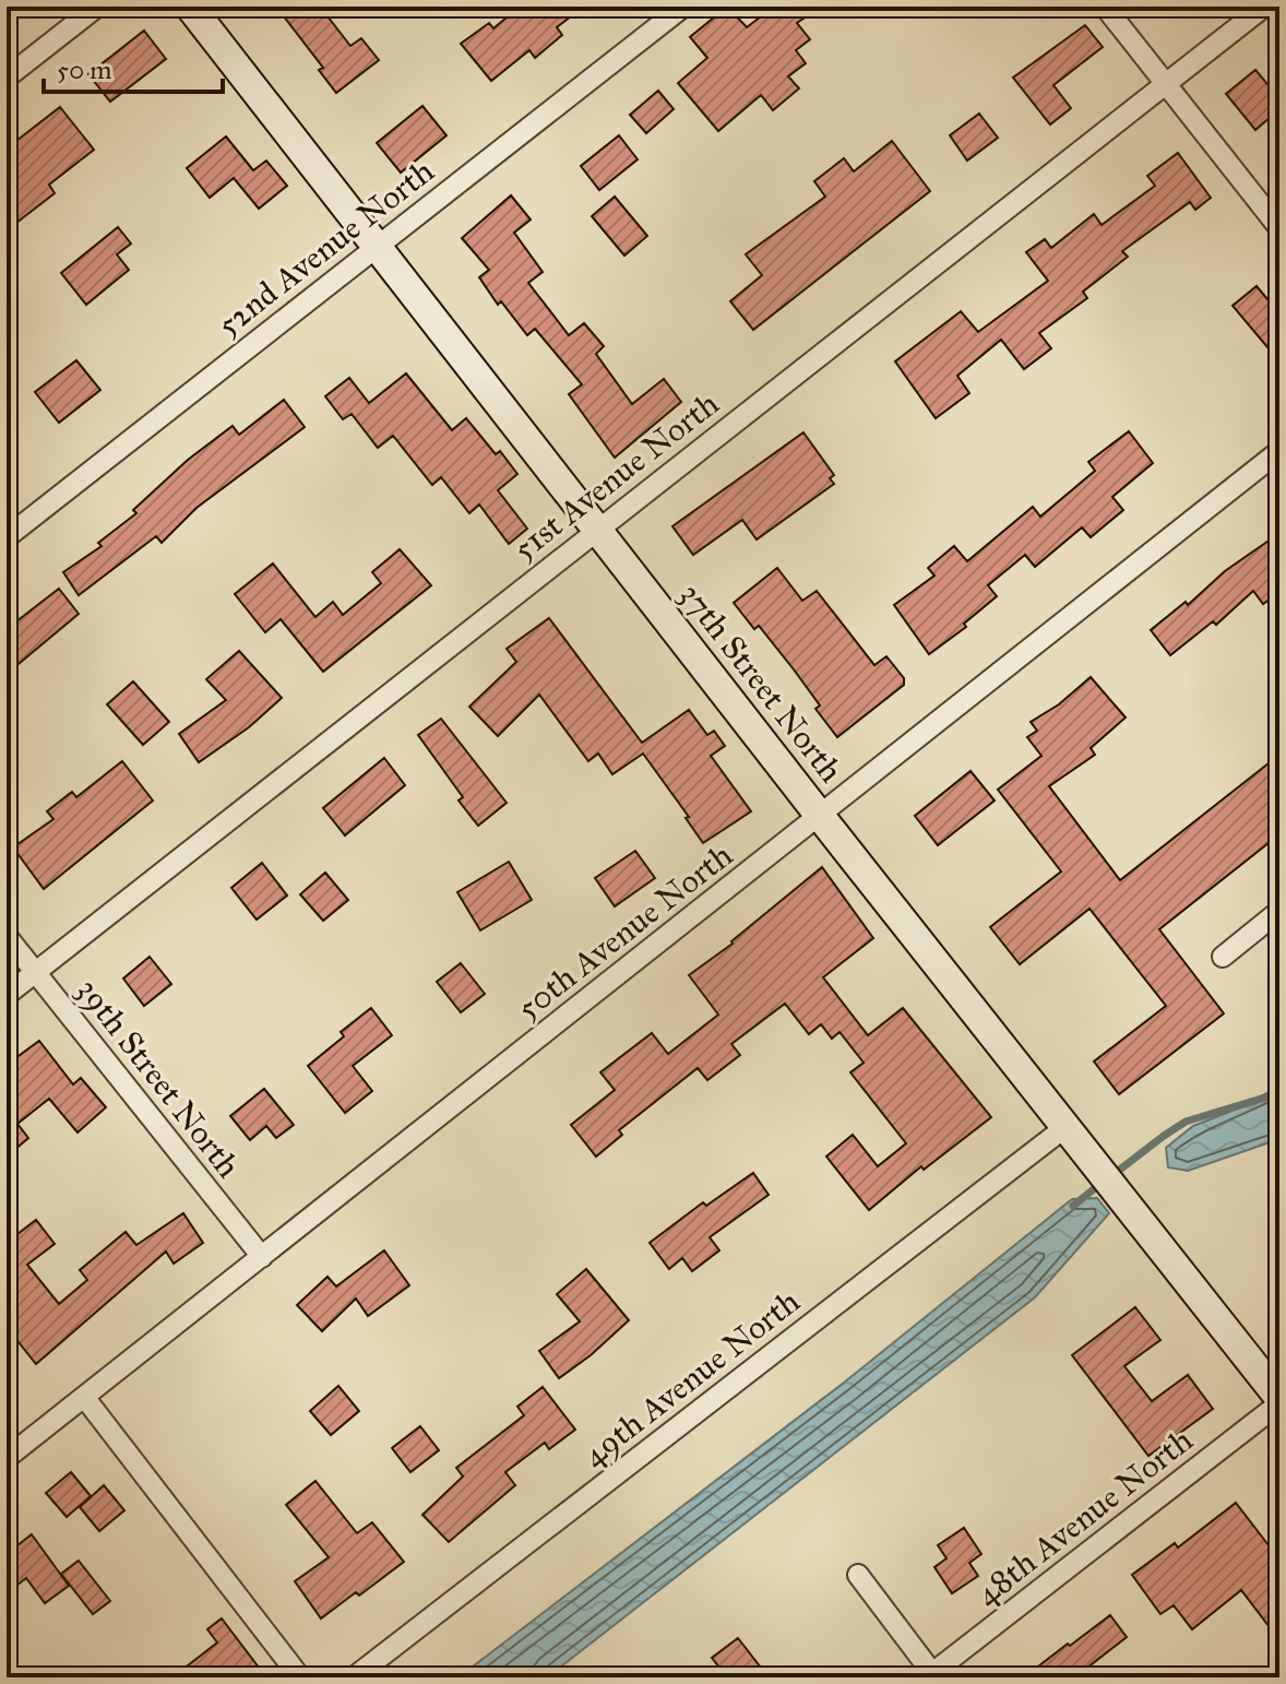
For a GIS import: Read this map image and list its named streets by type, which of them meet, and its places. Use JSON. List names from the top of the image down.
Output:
{
  "streets": {
    "street": [
      "52nd Avenue North",
      "51st Avenue North",
      "37th Street North",
      "50th Avenue North",
      "39th Street North",
      "49th Avenue North",
      "48th Avenue North"
    ]
  },
  "crossings": [
    ["52nd Avenue North", "37th Street North"],
    ["51st Avenue North", "37th Street North"],
    ["51st Avenue North", "39th Street North"],
    ["37th Street North", "50th Avenue North"],
    ["37th Street North", "49th Avenue North"],
    ["37th Street North", "48th Avenue North"],
    ["50th Avenue North", "39th Street North"]
  ],
  "scale_bar": "50 m"
}
